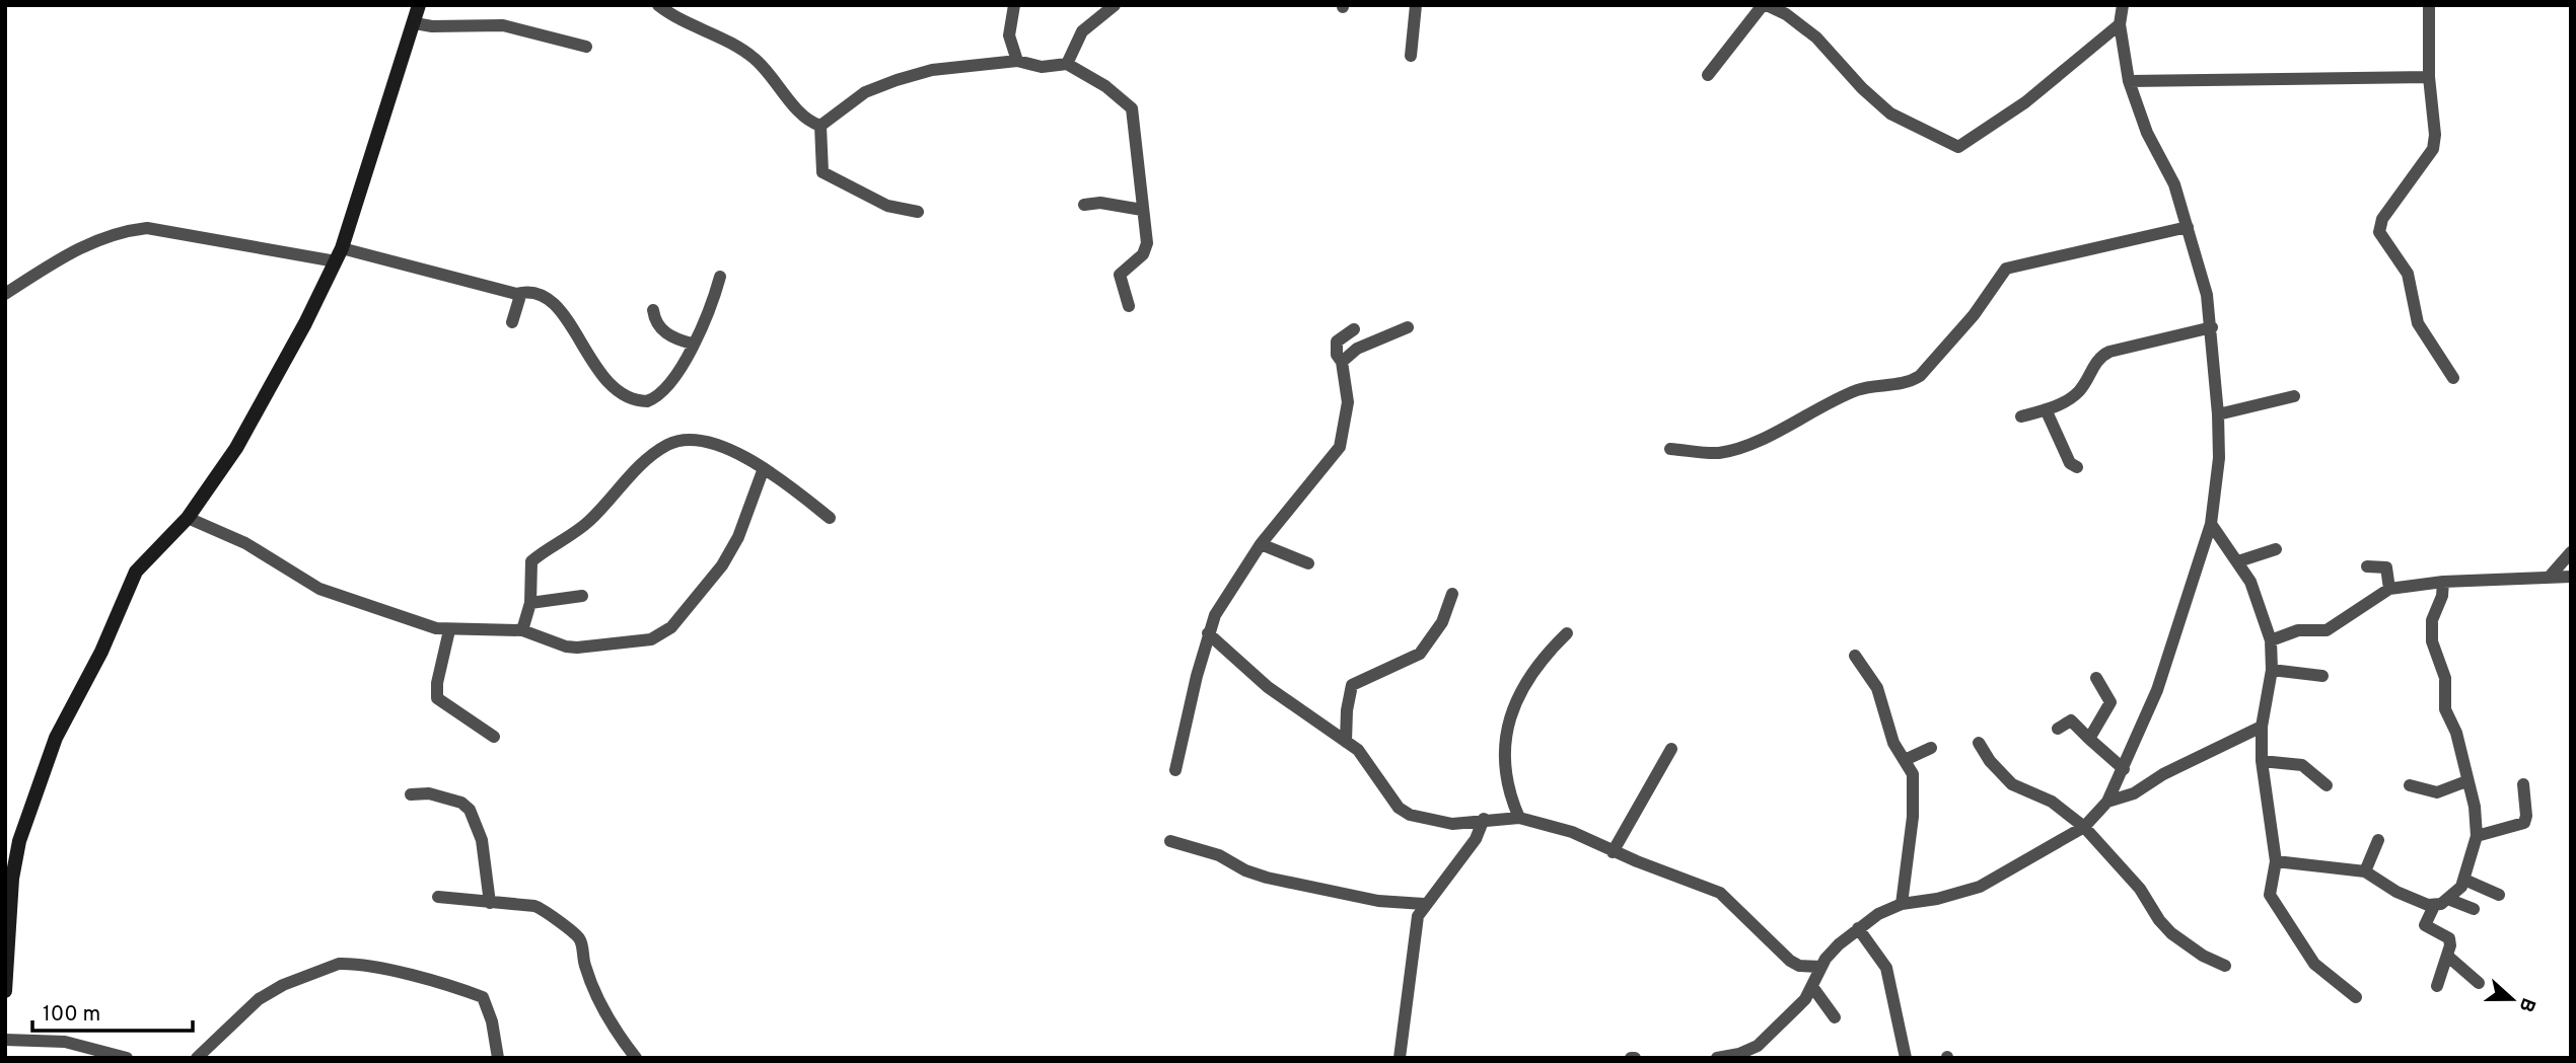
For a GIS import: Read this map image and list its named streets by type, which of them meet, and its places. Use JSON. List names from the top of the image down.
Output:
{
  "scale_bar": "100 m",
  "north": "right"
}
